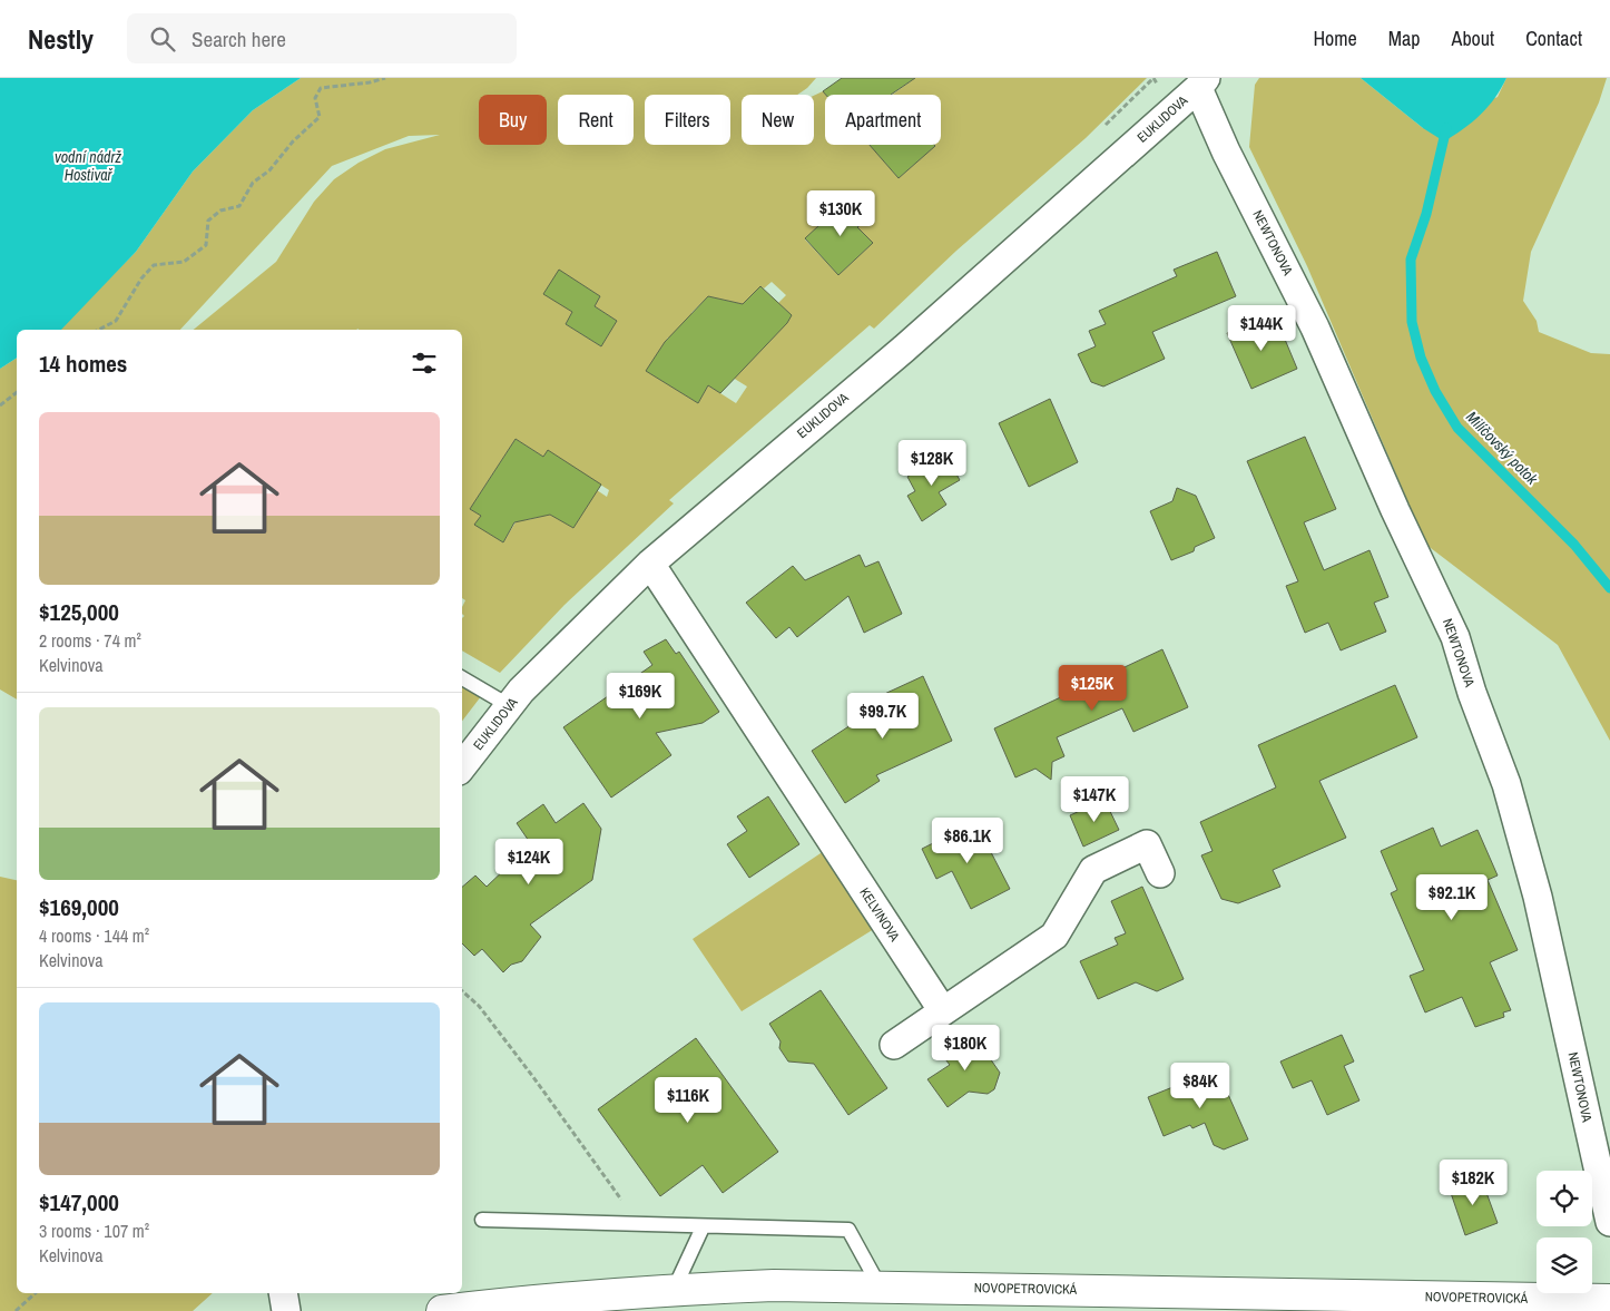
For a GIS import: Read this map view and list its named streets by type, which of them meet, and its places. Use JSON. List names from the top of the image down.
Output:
{
  "streets": {
    "main road": ["NOVOPETROVICKÁ"],
    "street": ["EUKLIDOVA", "NEWTONOVA", "KELVINOVA"]
  },
  "crossings": [
    ["EUKLIDOVA", "NEWTONOVA"],
    ["EUKLIDOVA", "KELVINOVA"]
  ],
  "water": ["vodní nádrž Hostivař", "Milíčovský potok"],
  "page": {
    "header": "Nestly",
    "search": "Search here",
    "nav": [
      "Home",
      "Map",
      "About",
      "Contact"
    ],
    "chip": [
      "Buy",
      "Rent",
      "Filters",
      "New",
      "Apartment"
    ],
    "price": [
      "$130K",
      "$144K",
      "$128K",
      "$125K",
      "$169K",
      "$99.7K",
      "$147K",
      "$86.1K",
      "$124K",
      "$92.1K",
      "$180K",
      "$84K",
      "$116K",
      "$182K"
    ],
    "heading": "14 homes",
    "list": [
      {
        "name": "$125,000",
        "note": "2 rooms · 74 m² · Kelvinova"
      },
      {
        "name": "$169,000",
        "note": "4 rooms · 144 m² · Kelvinova"
      },
      {
        "name": "$147,000",
        "note": "3 rooms · 107 m² · Kelvinova"
      }
    ]
  }
}
